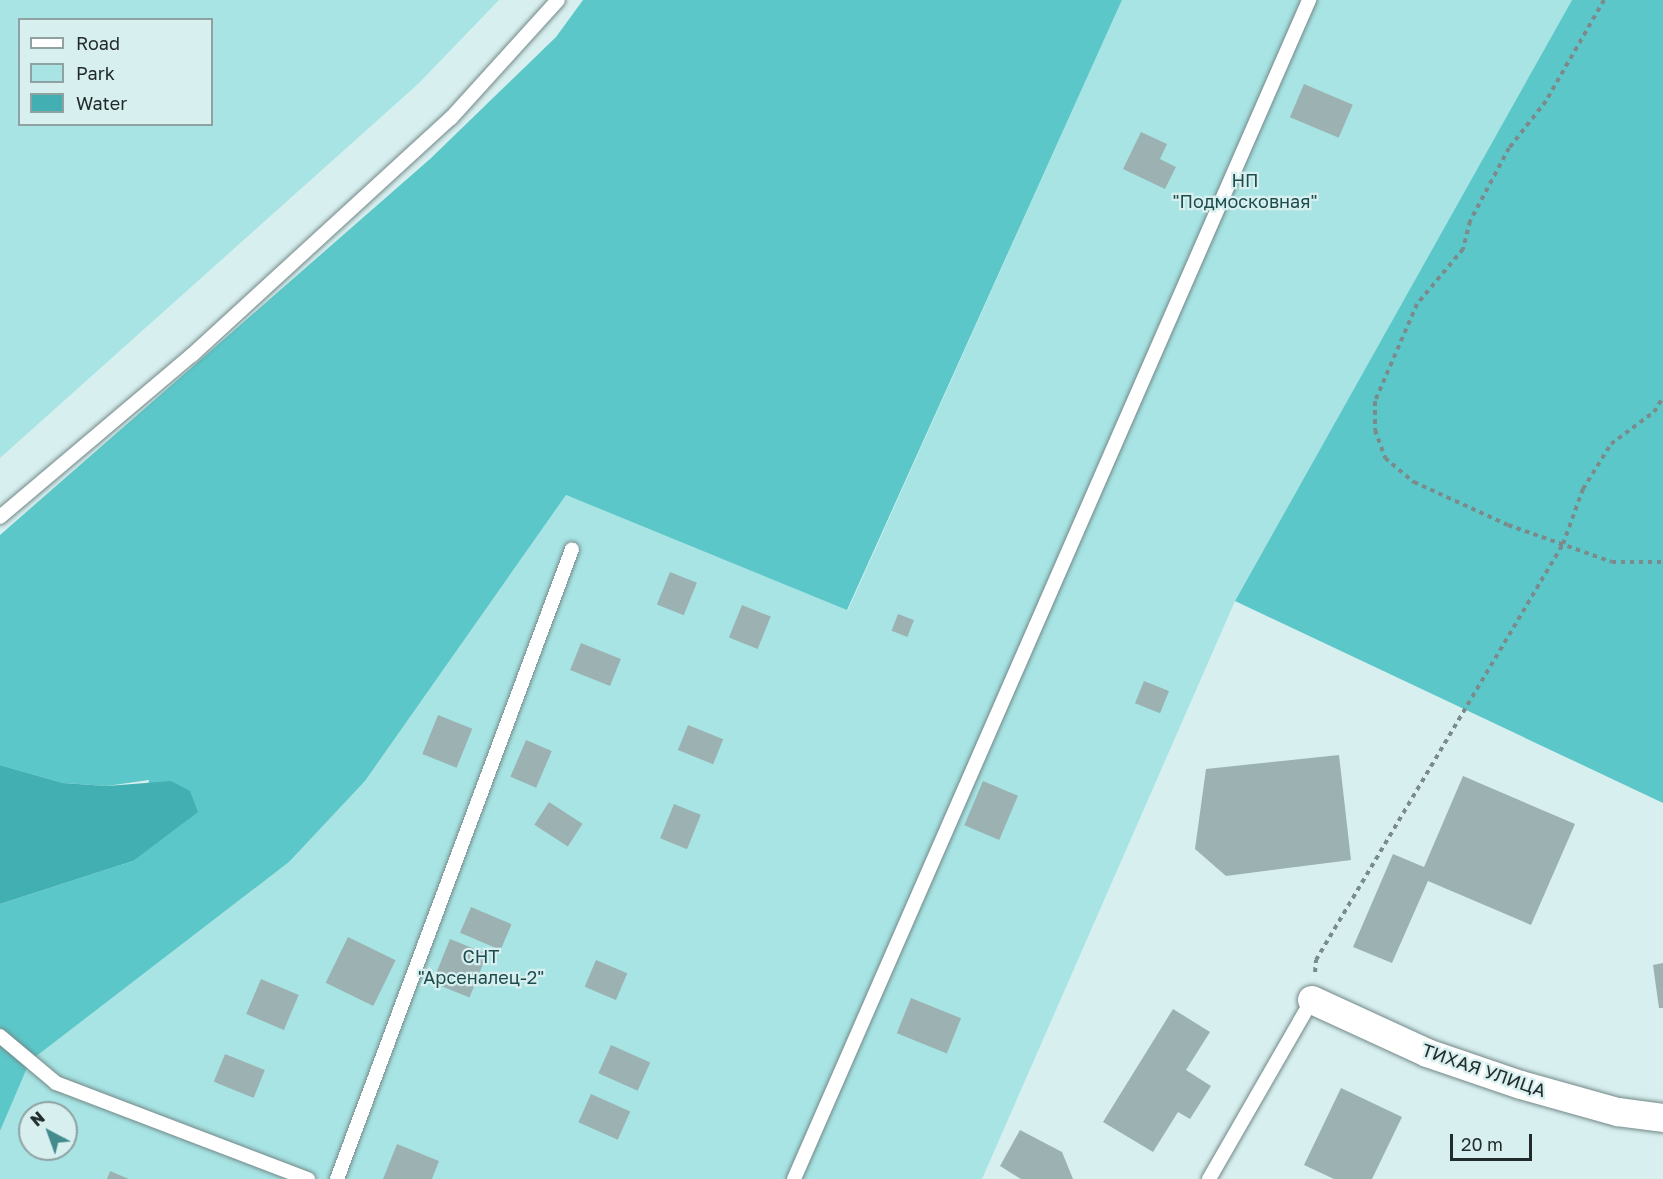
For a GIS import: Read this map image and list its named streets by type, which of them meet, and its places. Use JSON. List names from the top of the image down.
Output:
{
  "streets": {
    "street": ["ТИХАЯ УЛИЦА"]
  },
  "parks": ["НП \"Подмосковная\"", "СНТ \"Арсеналец-2\""],
  "legend": ["Road", "Park", "Water"],
  "scale_bar": "20 m",
  "north": "top left"
}
